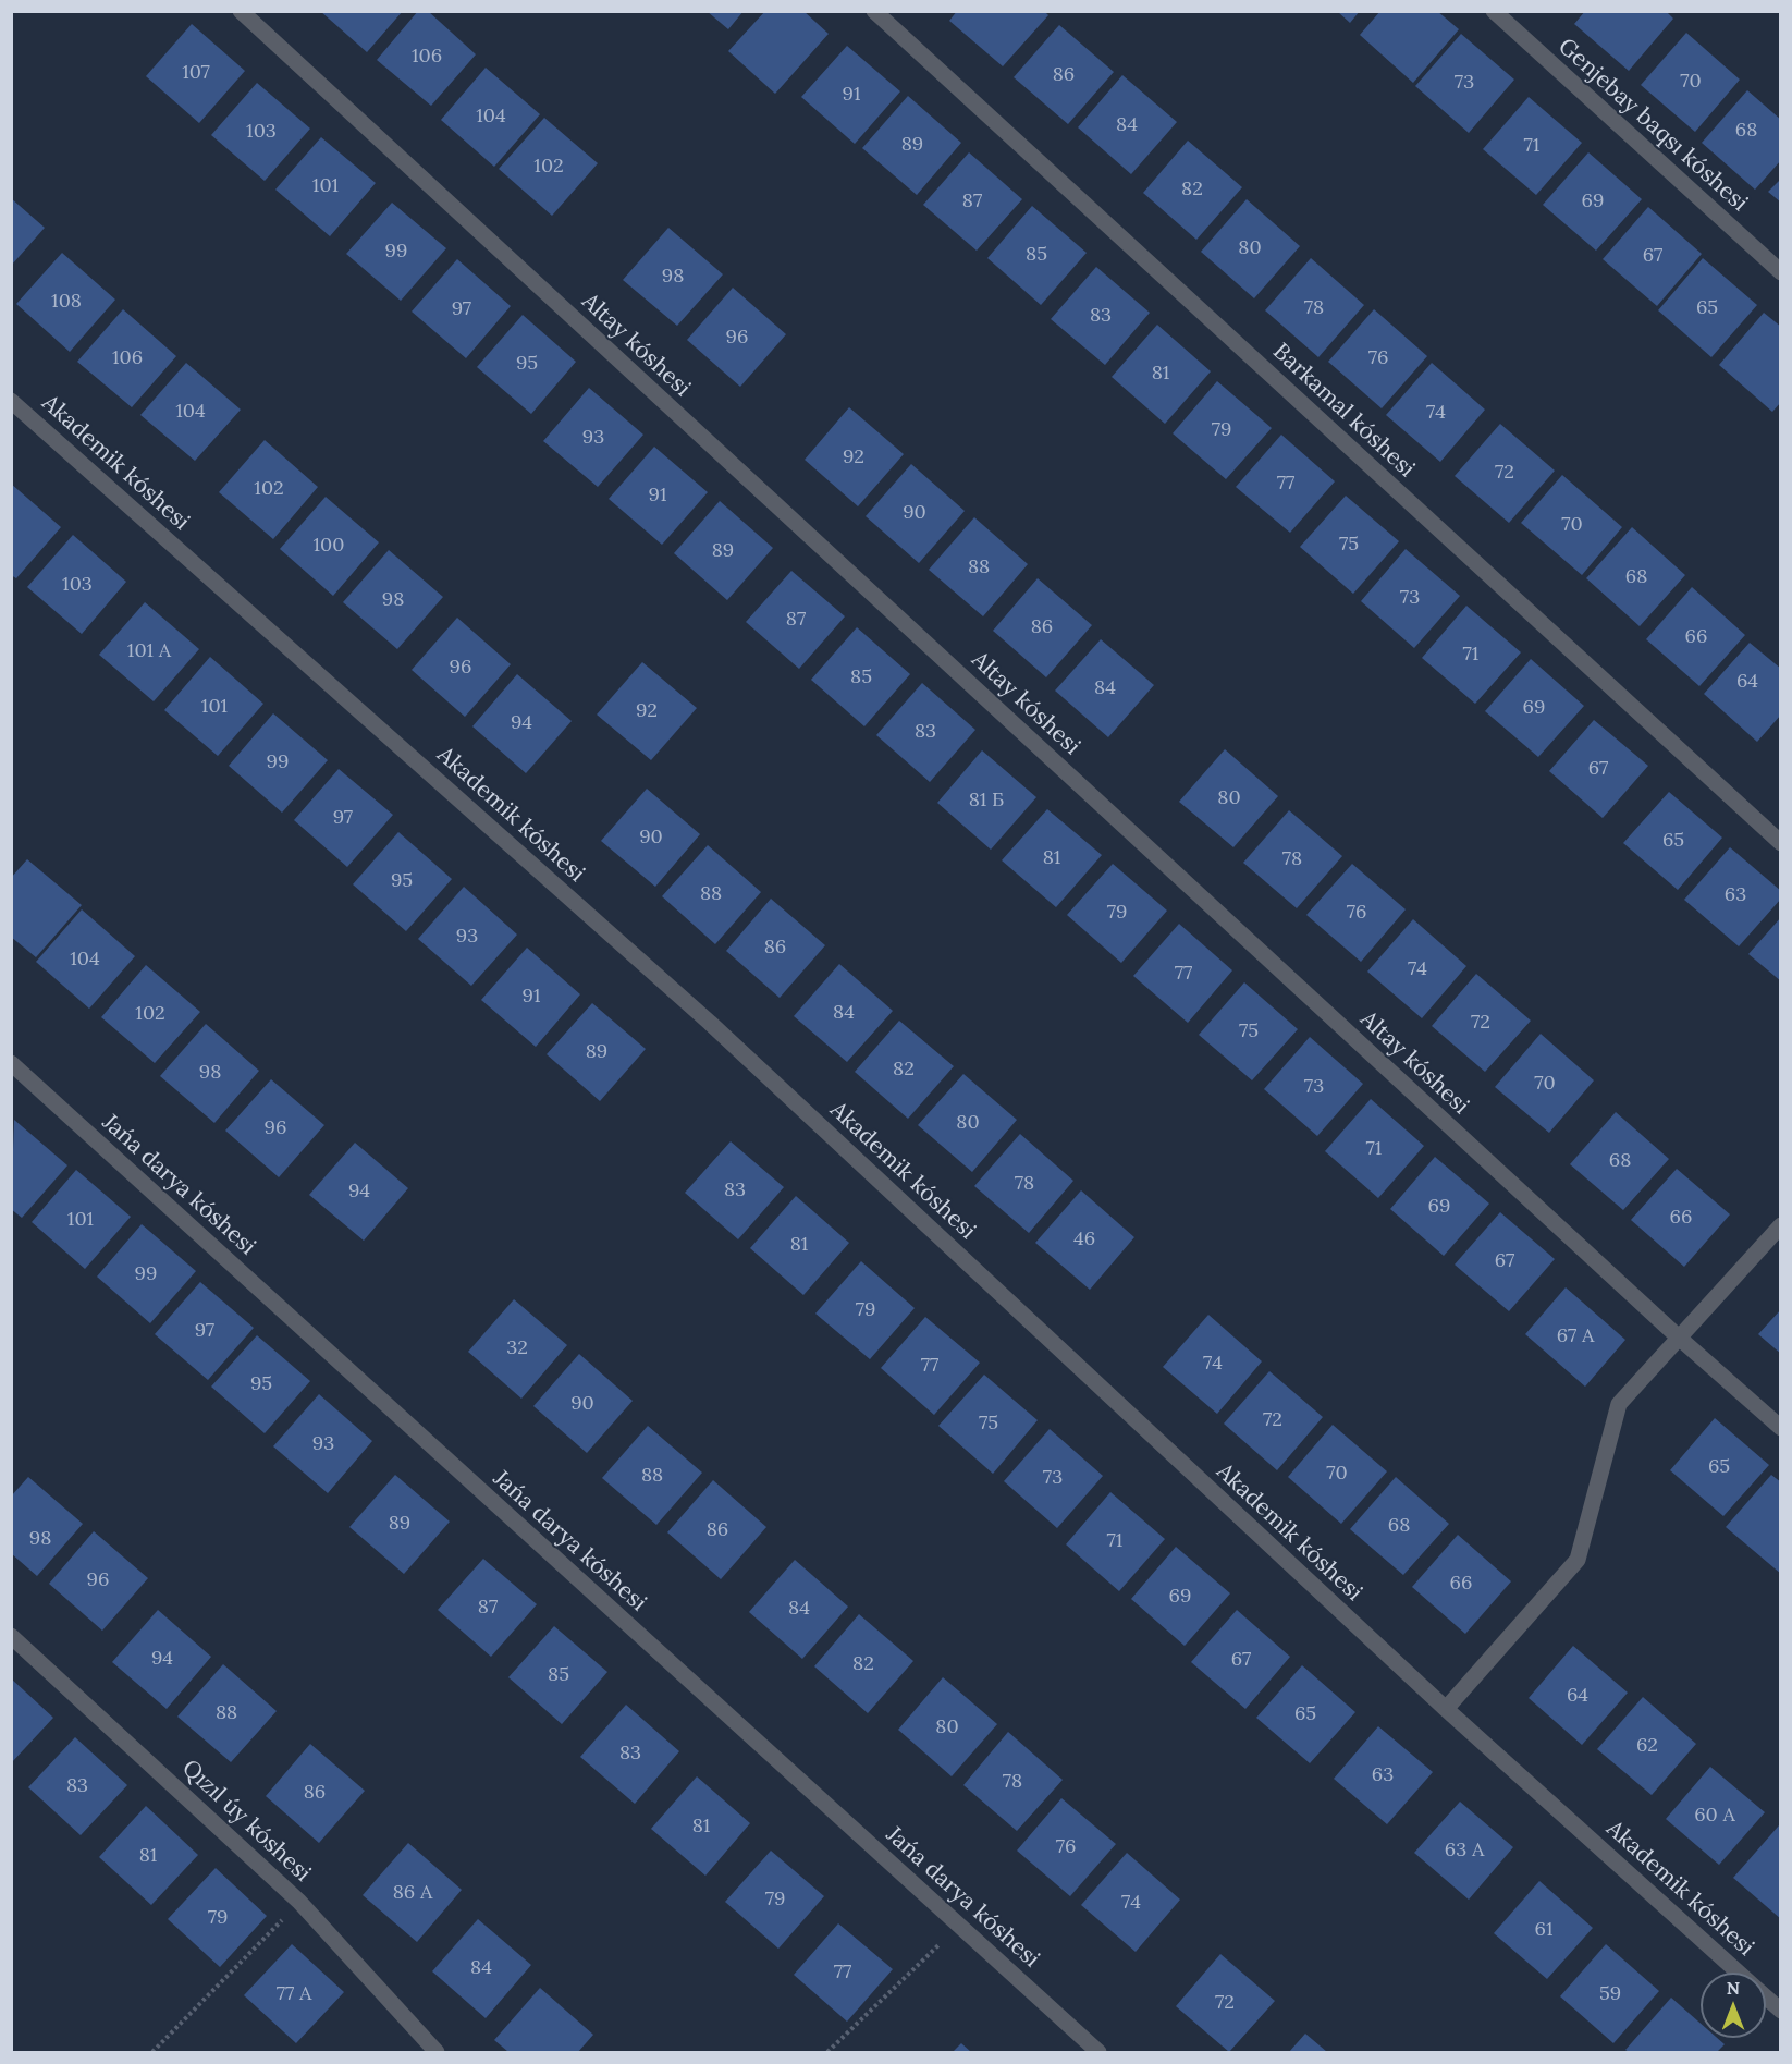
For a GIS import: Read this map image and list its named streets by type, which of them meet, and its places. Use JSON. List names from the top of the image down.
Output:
{
  "streets": {
    "street": [
      "Genjebay baqsı kóshesi",
      "Altay kóshesi",
      "Barkamal kóshesi",
      "Akademik kóshesi",
      "Jańa darya kóshesi",
      "Qızıl úy kóshesi"
    ]
  },
  "house_numbers": [
    "106",
    "107",
    "86",
    "70",
    "73",
    "91",
    "104",
    "84",
    "68",
    "103",
    "89",
    "71",
    "102",
    "101",
    "82",
    "87",
    "69",
    "80",
    "99",
    "85",
    "67",
    "98",
    "108",
    "78",
    "65",
    "97",
    "83",
    "96",
    "106",
    "76",
    "95",
    "81",
    "104",
    "74",
    "79",
    "93",
    "92",
    "72",
    "77",
    "102",
    "91",
    "90",
    "70",
    "75",
    "100",
    "89",
    "88",
    "68",
    "103",
    "73",
    "98",
    "87",
    "86",
    "66",
    "101 А",
    "71",
    "96",
    "85",
    "64",
    "84",
    "101",
    "69",
    "92",
    "94",
    "83",
    "99",
    "67",
    "80",
    "81 Б",
    "97",
    "90",
    "65",
    "81",
    "78",
    "95",
    "88",
    "63",
    "79",
    "76",
    "93",
    "86",
    "104",
    "74",
    "77",
    "91",
    "84",
    "102",
    "72",
    "75",
    "89",
    "82",
    "98",
    "70",
    "73",
    "80",
    "96",
    "71",
    "68",
    "78",
    "83",
    "94",
    "69",
    "66",
    "101",
    "46",
    "81",
    "67",
    "99",
    "79",
    "97",
    "67 А",
    "32",
    "74",
    "77",
    "95",
    "90",
    "72",
    "75",
    "93",
    "65",
    "70",
    "88",
    "73",
    "89",
    "68",
    "86",
    "98",
    "71",
    "96",
    "66",
    "69",
    "87",
    "84",
    "94",
    "67",
    "82",
    "85",
    "64",
    "88",
    "65",
    "80",
    "62",
    "83",
    "63",
    "78",
    "83",
    "86",
    "60 А",
    "81",
    "76",
    "63 А",
    "81",
    "86 А",
    "79",
    "74",
    "79",
    "61",
    "84",
    "77",
    "77 А",
    "59",
    "72"
  ],
  "north": "top"
}
